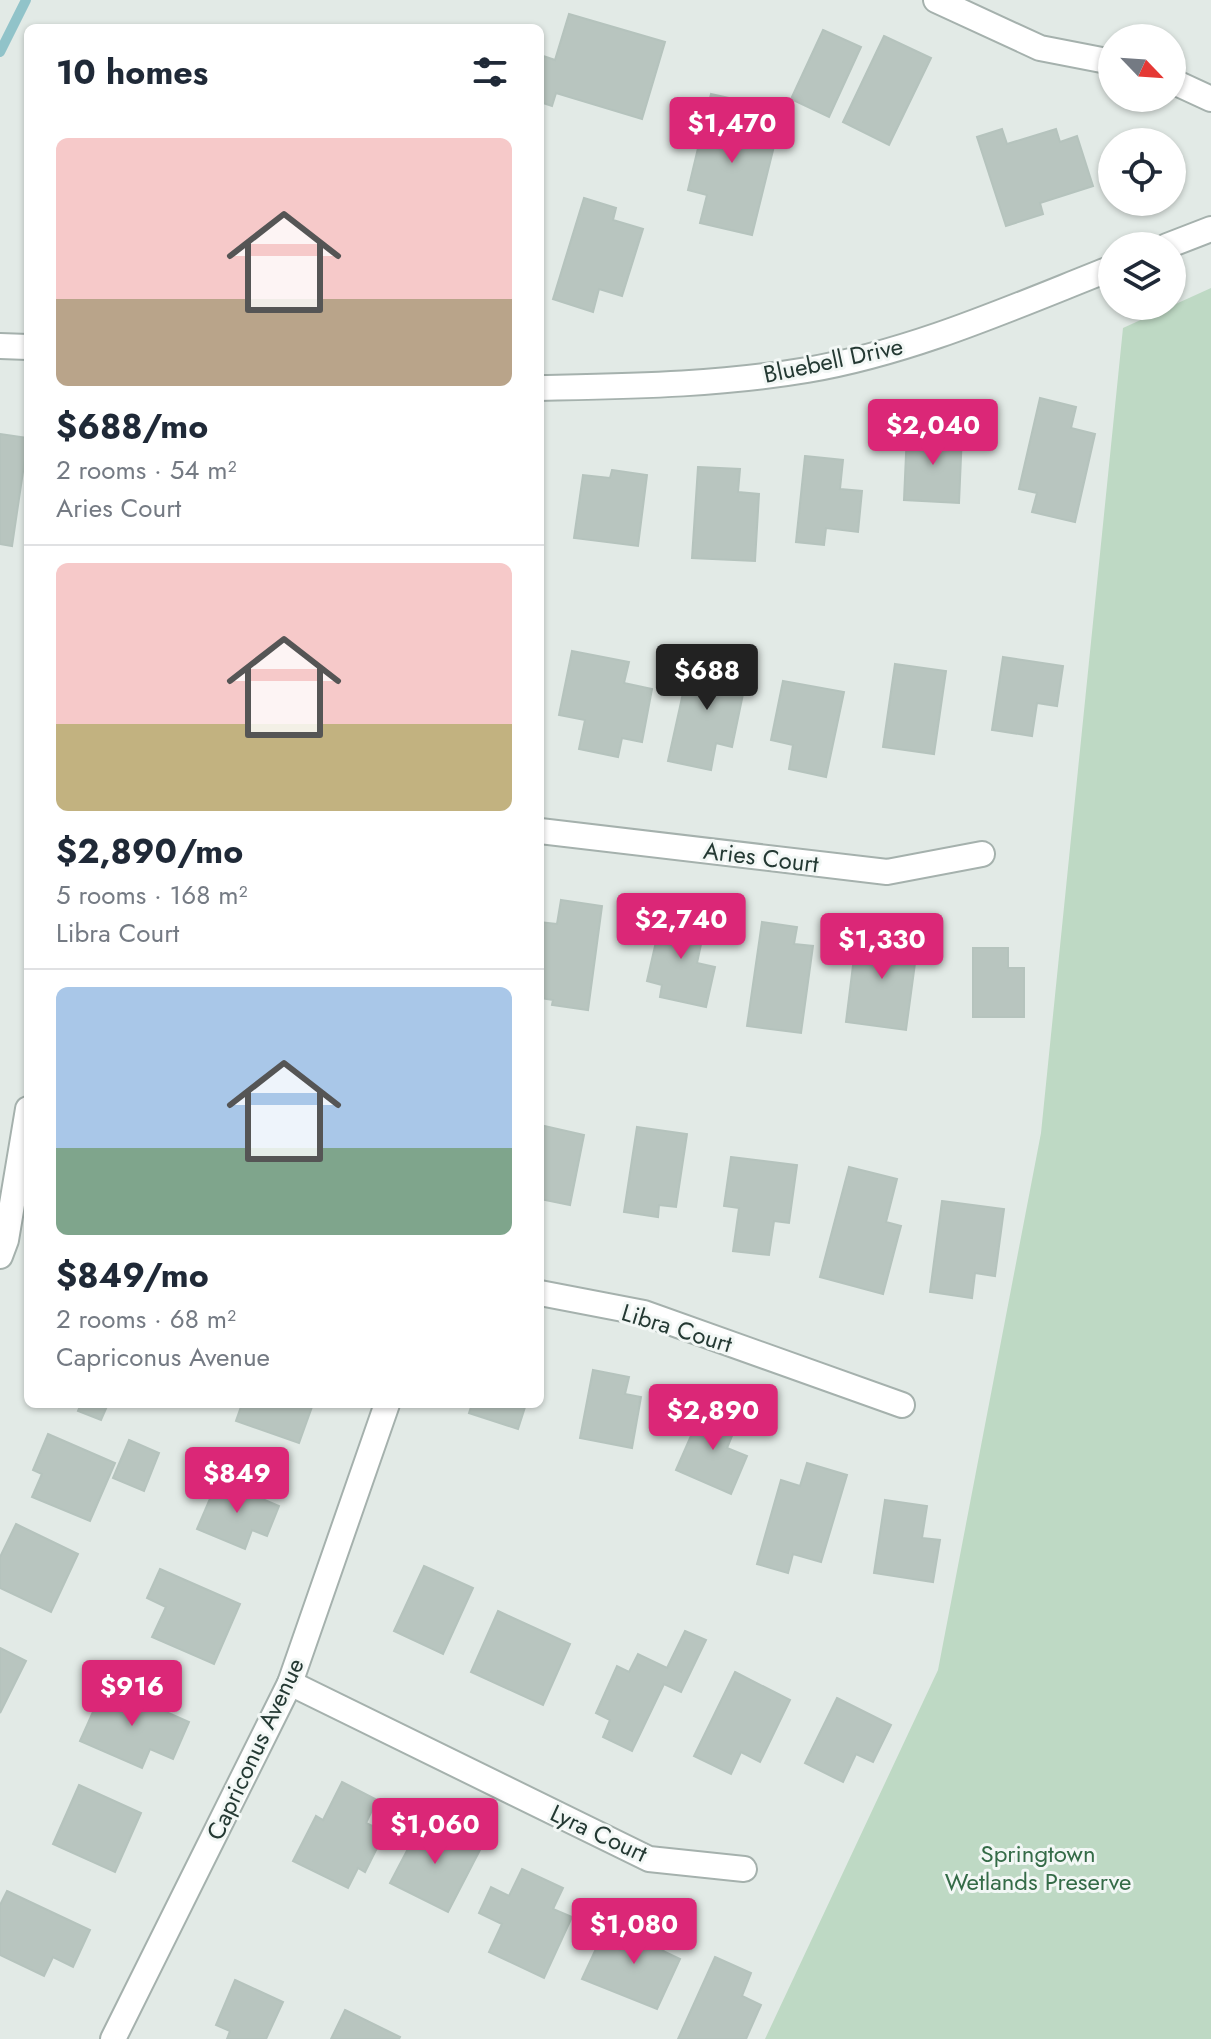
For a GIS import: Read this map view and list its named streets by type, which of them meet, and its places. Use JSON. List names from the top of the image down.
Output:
{
  "streets": {
    "street": [
      "Bluebell Drive",
      "Aries Court",
      "Libra Court",
      "Capriconus Avenue",
      "Lyra Court"
    ]
  },
  "crossings": [
    ["Capriconus Avenue", "Lyra Court"]
  ],
  "parks": ["Springtown Wetlands Preserve"],
  "north": "bottom right",
  "page": {
    "heading": "10 homes",
    "price": [
      "$1,470",
      "$2,040",
      "$688",
      "$2,740",
      "$1,330",
      "$2,890",
      "$849",
      "$916",
      "$1,060",
      "$1,080"
    ],
    "list": [
      {
        "name": "$688/mo",
        "note": "2 rooms · 54 m² · Aries Court"
      },
      {
        "name": "$2,890/mo",
        "note": "5 rooms · 168 m² · Libra Court"
      },
      {
        "name": "$849/mo",
        "note": "2 rooms · 68 m² · Capriconus Avenue"
      }
    ]
  }
}
